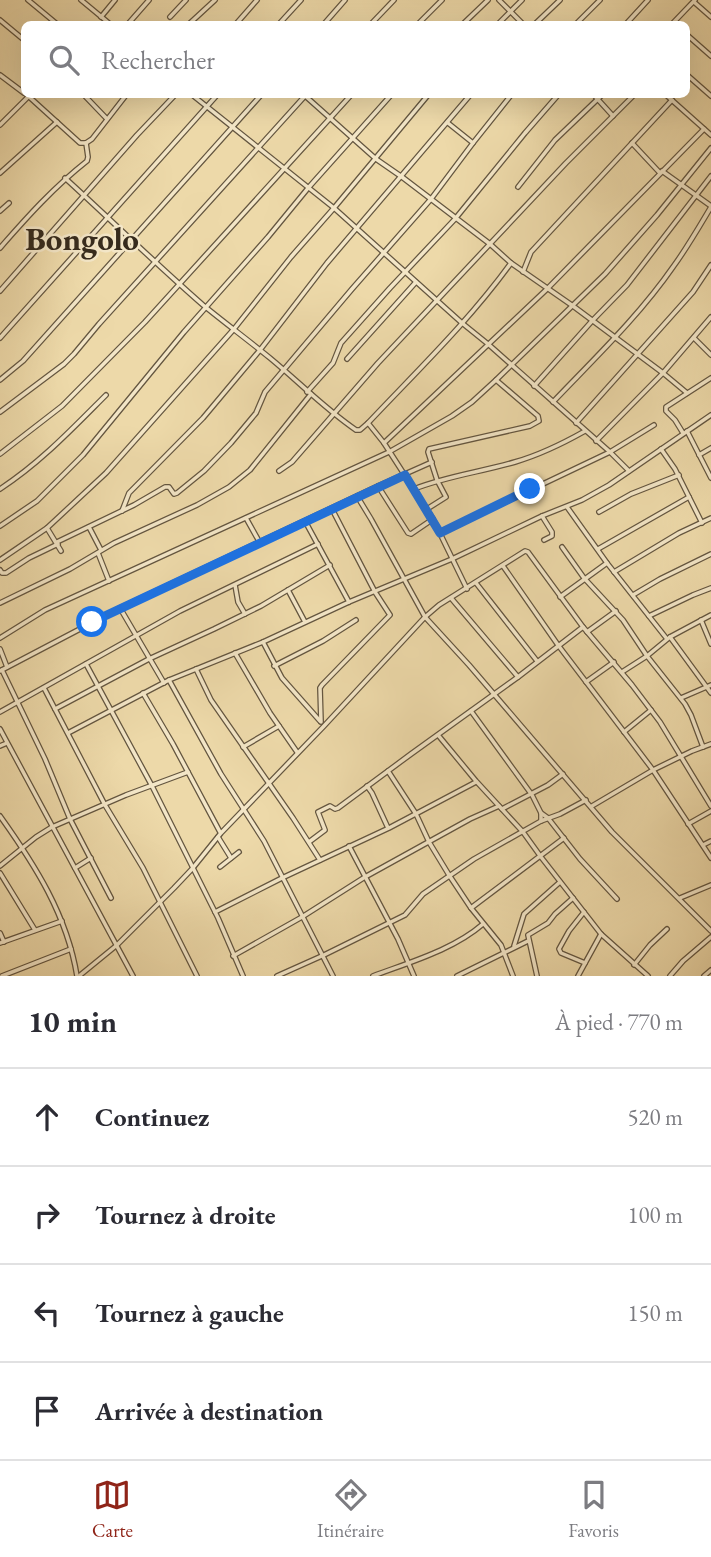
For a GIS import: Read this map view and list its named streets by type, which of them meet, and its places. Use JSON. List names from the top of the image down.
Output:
{
  "districts": ["Bongolo"],
  "page": {
    "search": "Rechercher",
    "heading": ["10 min", "À pied · 770 m"],
    "list": [
      ["Continuez", "520 m"],
      ["Tournez à droite", "100 m"],
      ["Tournez à gauche", "150 m"],
      "Arrivée à destination"
    ],
    "nav": ["Carte", "Itinéraire", "Favoris"]
  }
}
